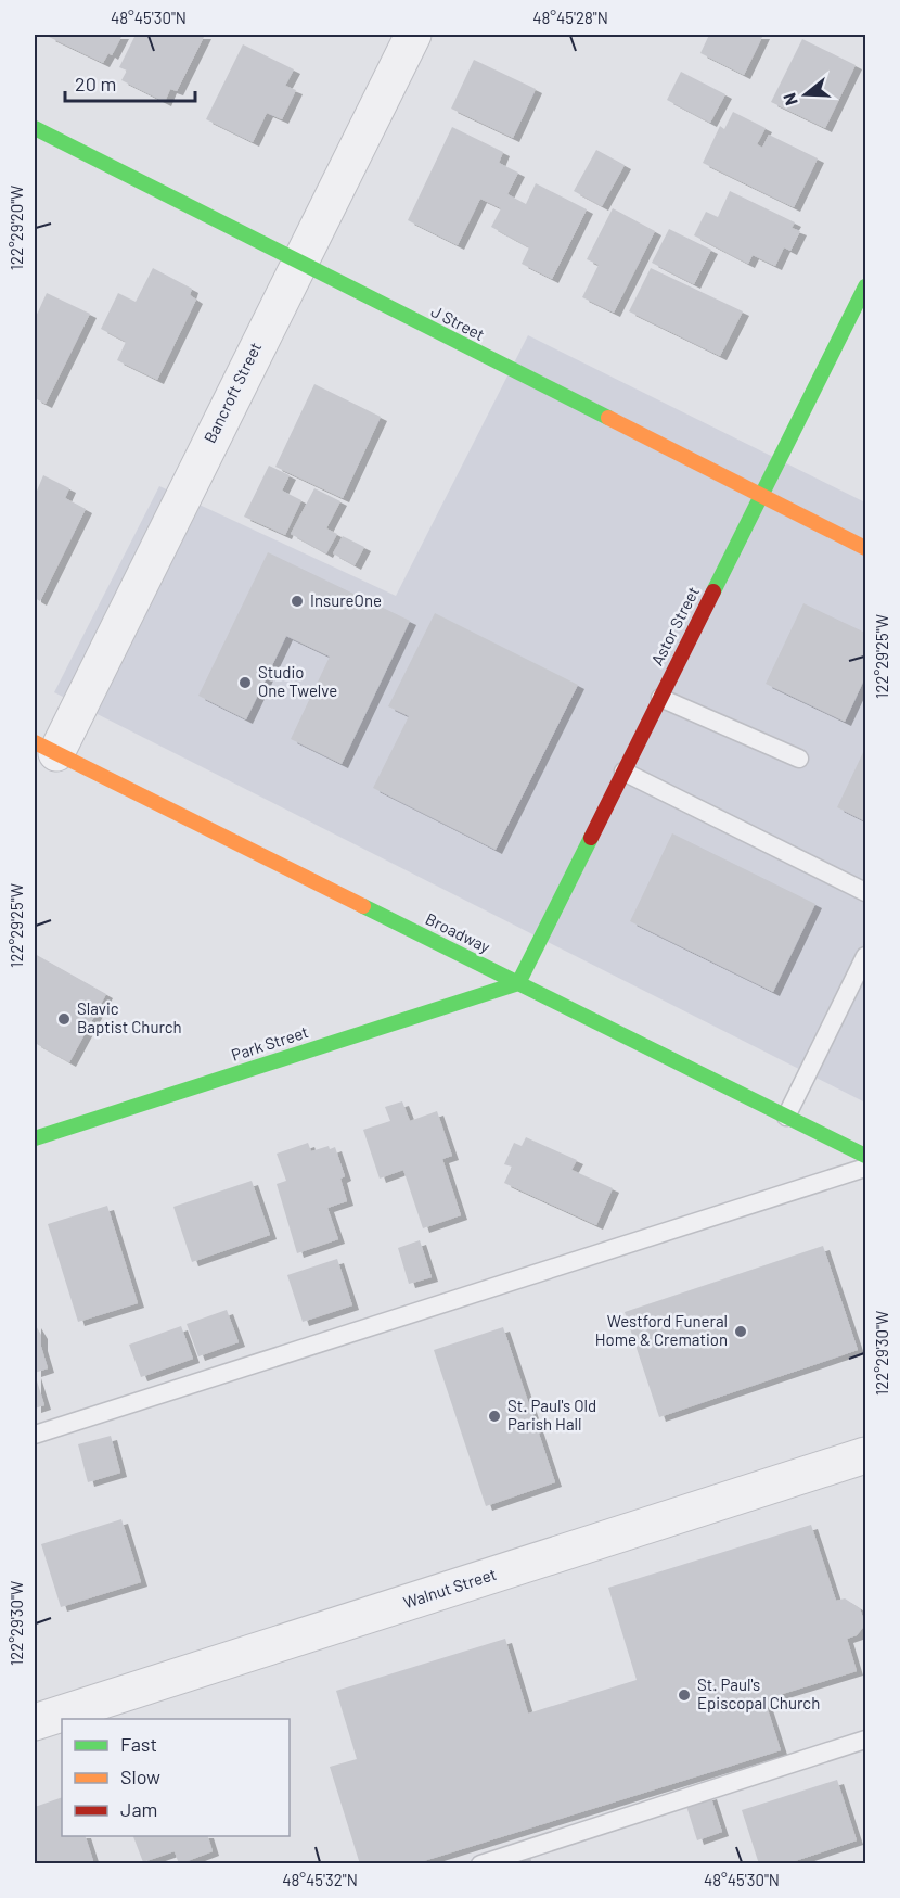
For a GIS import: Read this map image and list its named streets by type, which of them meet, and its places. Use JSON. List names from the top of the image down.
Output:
{
  "streets": {
    "street": [
      "J Street",
      "Bancroft Street",
      "Astor Street",
      "Broadway",
      "Park Street",
      "Walnut Street"
    ]
  },
  "crossings": [
    ["J Street", "Bancroft Street"],
    ["J Street", "Astor Street"],
    ["Bancroft Street", "Broadway"],
    ["Astor Street", "Broadway"],
    ["Astor Street", "Park Street"],
    ["Broadway", "Park Street"]
  ],
  "places": [
    "InsureOne",
    "Studio One Twelve",
    "Slavic Baptist Church",
    "Westford Funeral Home & Cremation",
    "St. Paul's Old Parish Hall",
    "St. Paul's Episcopal Church"
  ],
  "legend": ["Fast", "Slow", "Jam"],
  "scale_bar": "20 m",
  "north": "left",
  "coordinates": [
    "48°45'30\"N",
    "48°45'28\"N",
    "122°29'20\"W",
    "122°29'25\"W",
    "122°29'30\"W",
    "48°45'32\"N"
  ]
}
